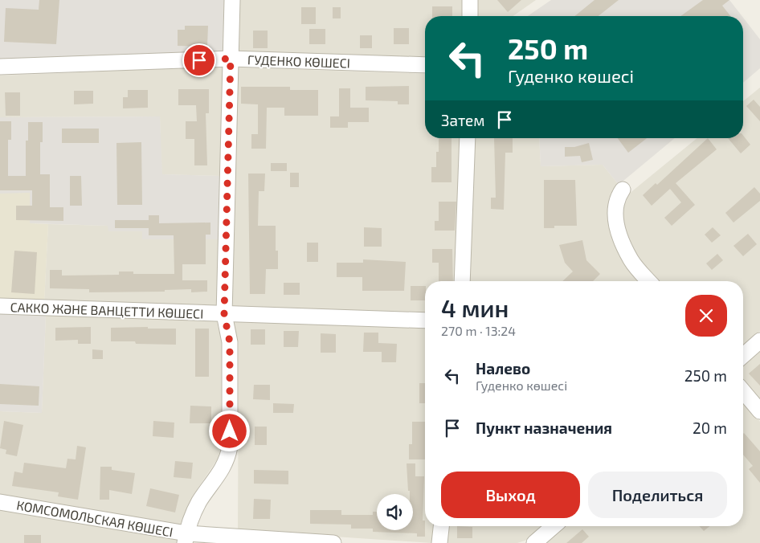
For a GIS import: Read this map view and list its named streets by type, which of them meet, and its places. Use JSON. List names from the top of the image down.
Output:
{
  "streets": {
    "street": ["ГУДЕНКО КӨШЕСІ", "САККО ЖӘНЕ ВАНЦЕТТИ КӨШЕСІ", "КОМСОМОЛЬСКАЯ КӨШЕСІ"]
  },
  "page": {
    "turn": ["250 m", "Гуденко көшесі"],
    "then": "Затем",
    "heading": ["4 мин", "270 m · 13:24"],
    "list": [
      {
        "name": "Налево",
        "note": "Гуденко көшесі",
        "value": "250 m"
      },
      {
        "name": "Пункт назначения",
        "value": "20 m"
      }
    ],
    "buttons": ["Выход", "Поделиться"]
  }
}
